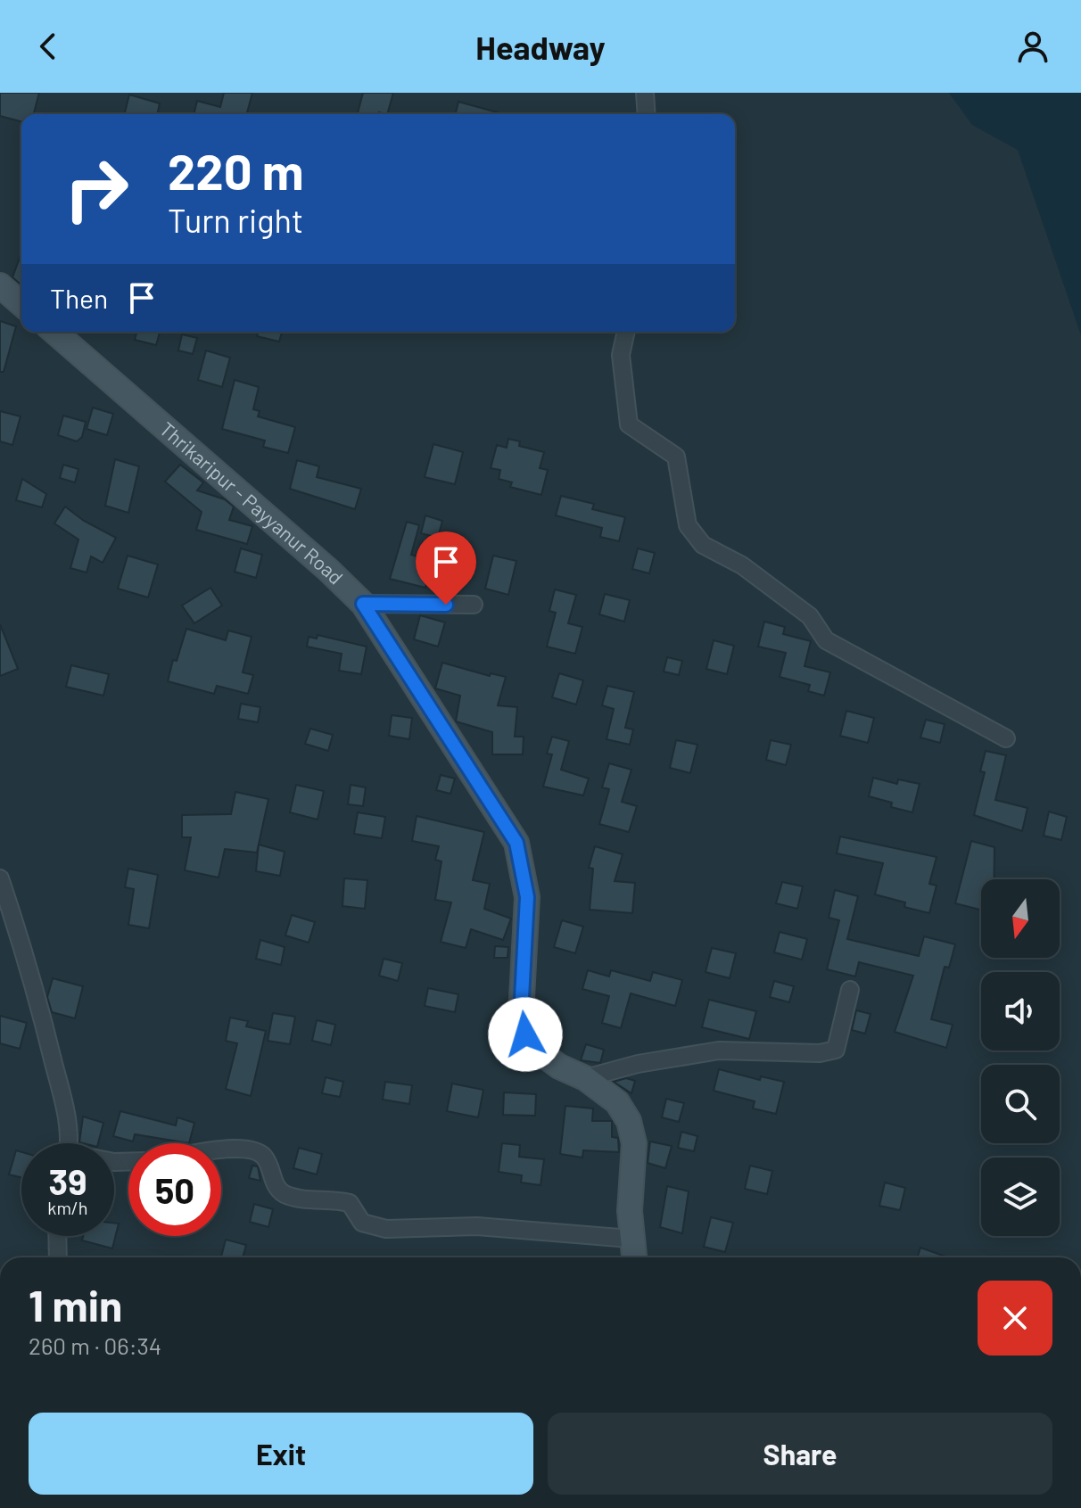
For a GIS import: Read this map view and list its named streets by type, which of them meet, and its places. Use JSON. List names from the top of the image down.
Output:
{
  "streets": {
    "main road": ["Thrikaripur - Payyanur Road"]
  },
  "north": "bottom",
  "page": {
    "header": "Headway",
    "turn": ["220 m", "Turn right"],
    "then": "Then",
    "speed": "39 km/h",
    "limit": "50",
    "heading": ["1 min", "260 m · 06:34"],
    "buttons": ["Exit", "Share"]
  }
}
